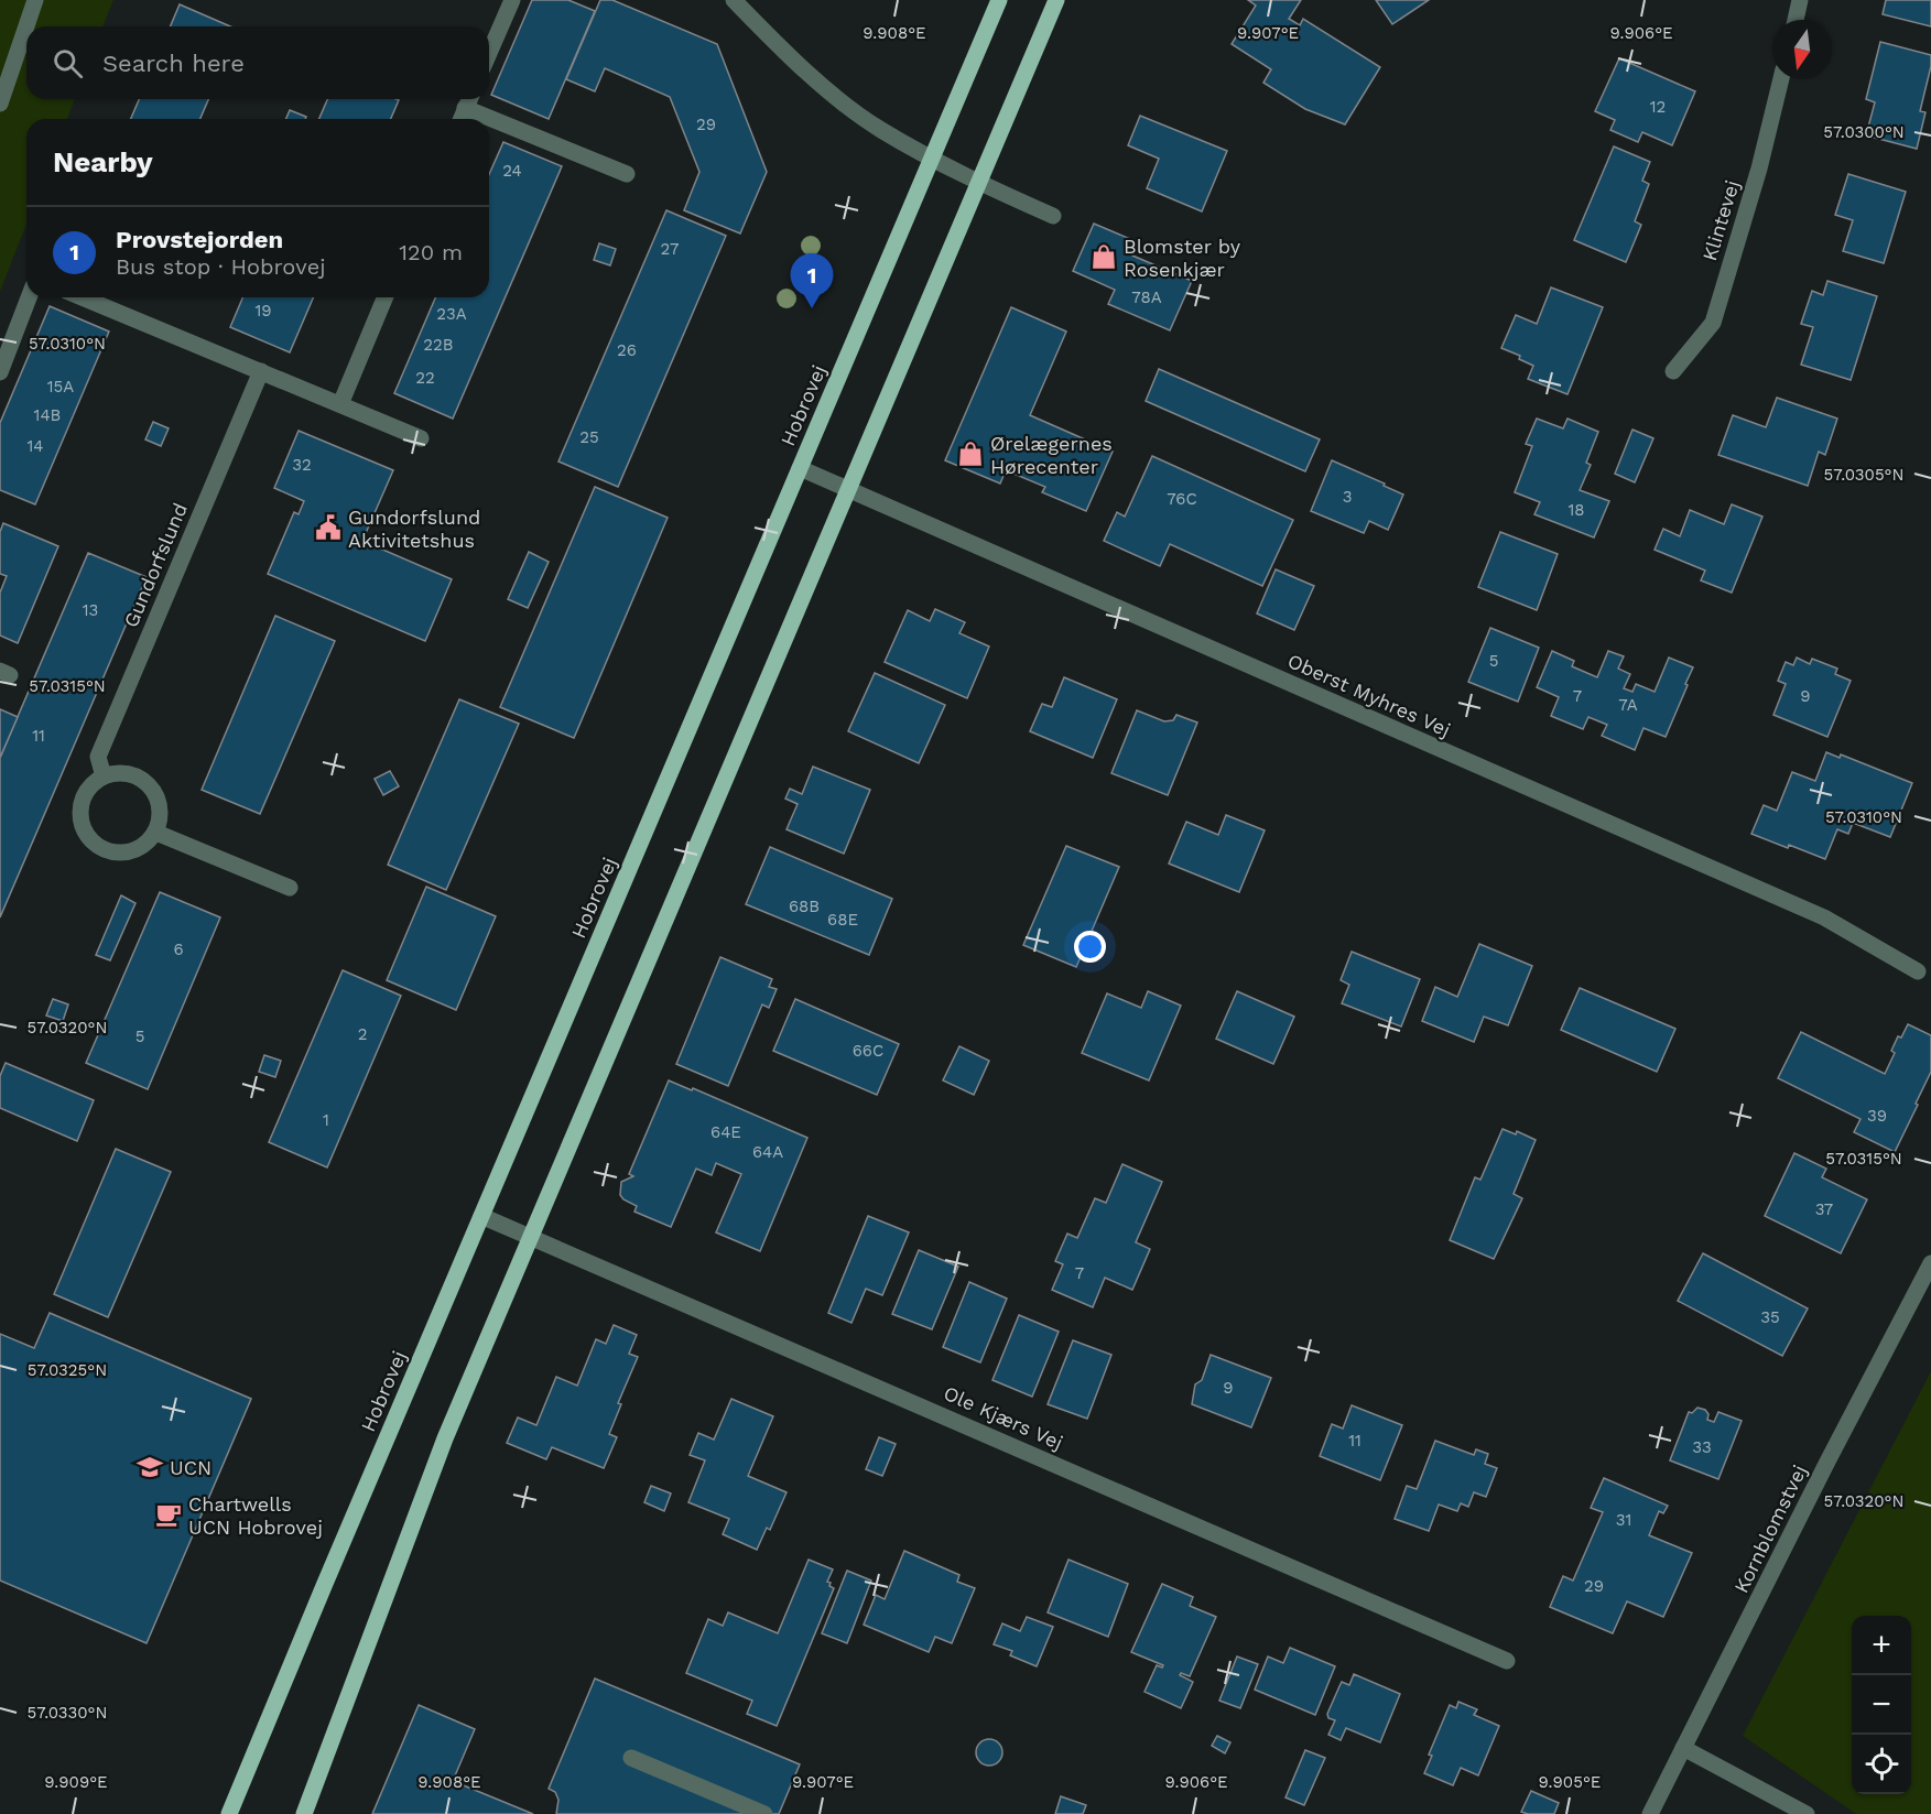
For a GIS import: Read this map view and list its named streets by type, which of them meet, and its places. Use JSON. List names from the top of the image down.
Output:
{
  "streets": {
    "main road": ["Hobrovej"],
    "street": [
      "Klintevej",
      "Gundorfslund",
      "Oberst Myhres Vej",
      "Ole Kjærs Vej",
      "Kornblomstvej"
    ]
  },
  "crossings": [
    ["Hobrovej", "Oberst Myhres Vej"],
    ["Hobrovej", "Ole Kjærs Vej"]
  ],
  "places": {
    "shop": ["Blomster by Rosenkjær", "Ørelægernes Hørecenter"],
    "public building": ["Gundorfslund Aktivitetshus"],
    "school or university": ["UCN"],
    "cafe": ["Chartwells UCN Hobrovej"]
  },
  "house_numbers": [
    "12",
    "29",
    "24",
    "27",
    "78A",
    "19",
    "23A",
    "22B",
    "26",
    "22",
    "15A",
    "14B",
    "25",
    "14",
    "32",
    "3",
    "76C",
    "18",
    "13",
    "5",
    "7",
    "9",
    "7A",
    "11",
    "68B",
    "68E",
    "6",
    "2",
    "5",
    "66C",
    "39",
    "1",
    "64E",
    "64A",
    "37",
    "7",
    "35",
    "9",
    "11",
    "33",
    "31",
    "29"
  ],
  "north": "bottom",
  "page": {
    "search": "Search here",
    "heading": "Nearby",
    "list": [
      {
        "mark": "1",
        "name": "Provstejorden",
        "note": "Bus stop · Hobrovej",
        "value": "120 m"
      }
    ],
    "pins": "1",
    "map_buttons": ["+", "−"]
  },
  "coordinates": [
    "9.908°E",
    "9.907°E",
    "9.906°E",
    "57.0300°N",
    "57.0310°N",
    "57.0305°N",
    "57.0315°N",
    "57.0320°N",
    "57.0325°N",
    "57.0330°N",
    "9.909°E",
    "9.905°E"
  ]
}
